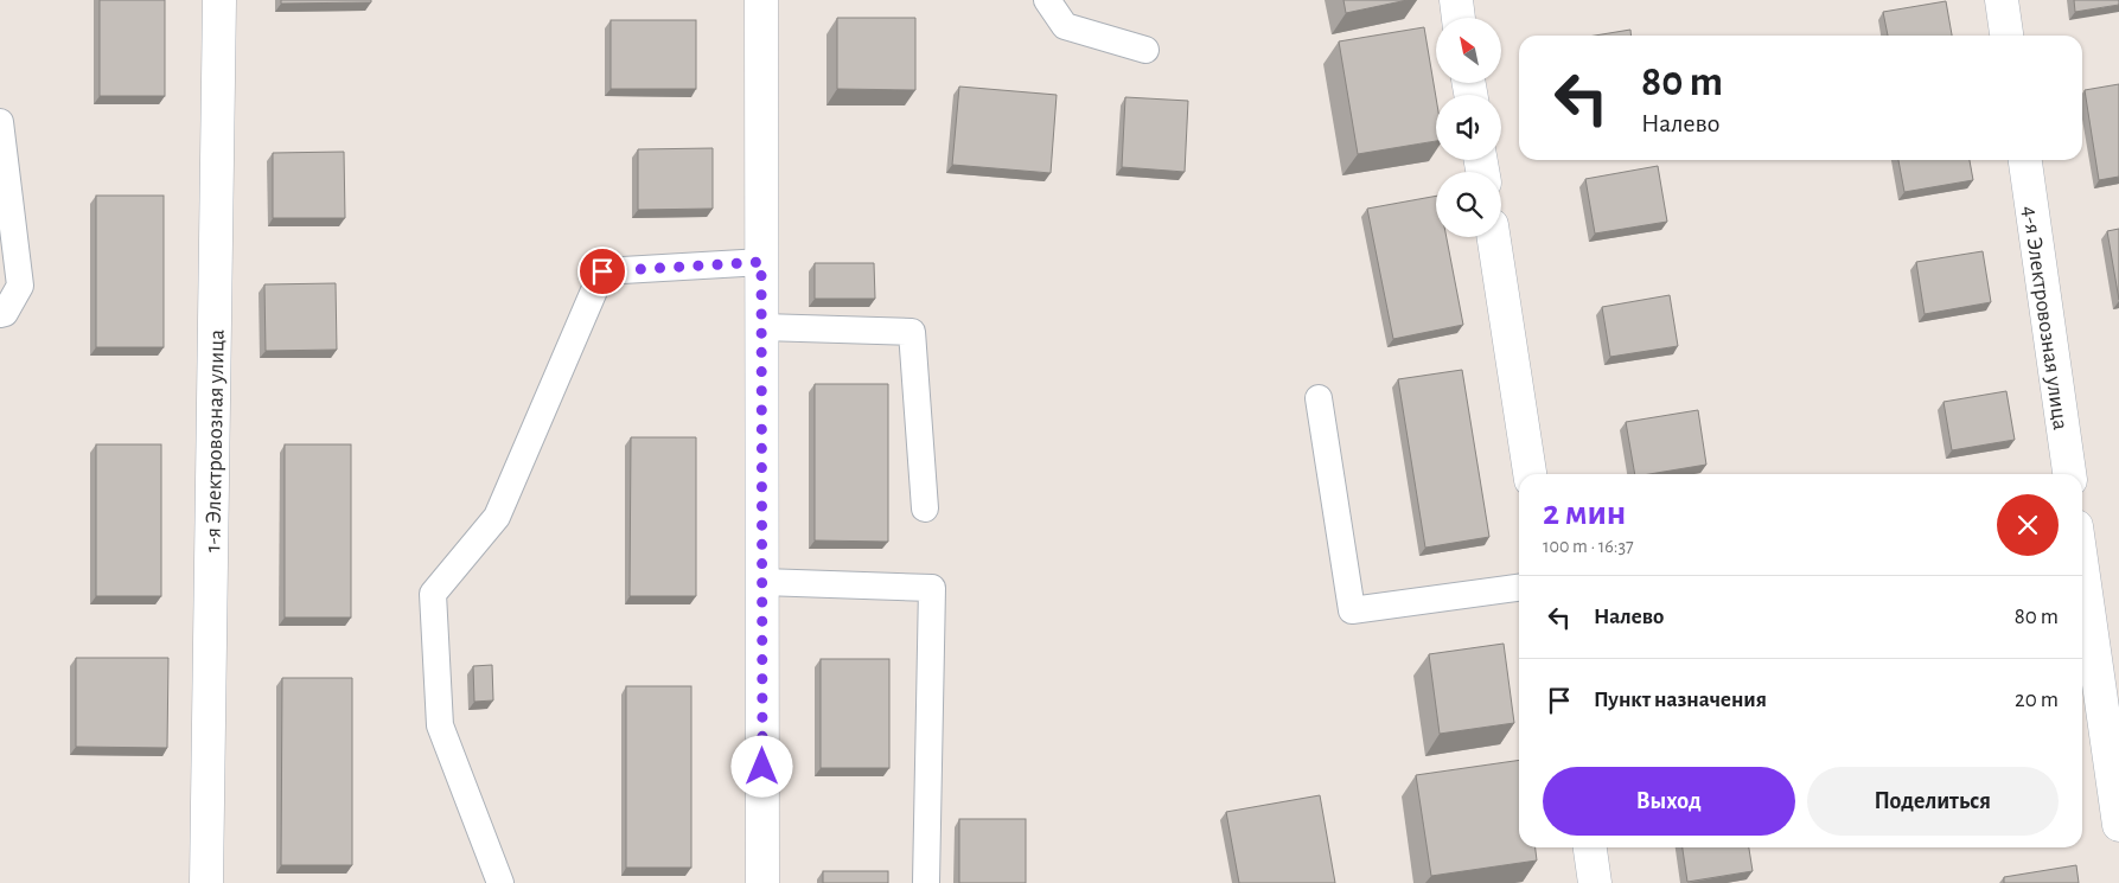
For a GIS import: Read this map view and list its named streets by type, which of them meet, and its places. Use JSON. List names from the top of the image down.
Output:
{
  "streets": {
    "street": ["4-я Электровозная улица", "1-я Электровозная улица"]
  },
  "north": "top left",
  "page": {
    "turn": ["80 m", "Налево"],
    "heading": ["2 мин", "100 m · 16:37"],
    "list": [
      {
        "name": "Налево",
        "value": "80 m"
      },
      {
        "name": "Пункт назначения",
        "value": "20 m"
      }
    ],
    "buttons": ["Выход", "Поделиться"]
  }
}
